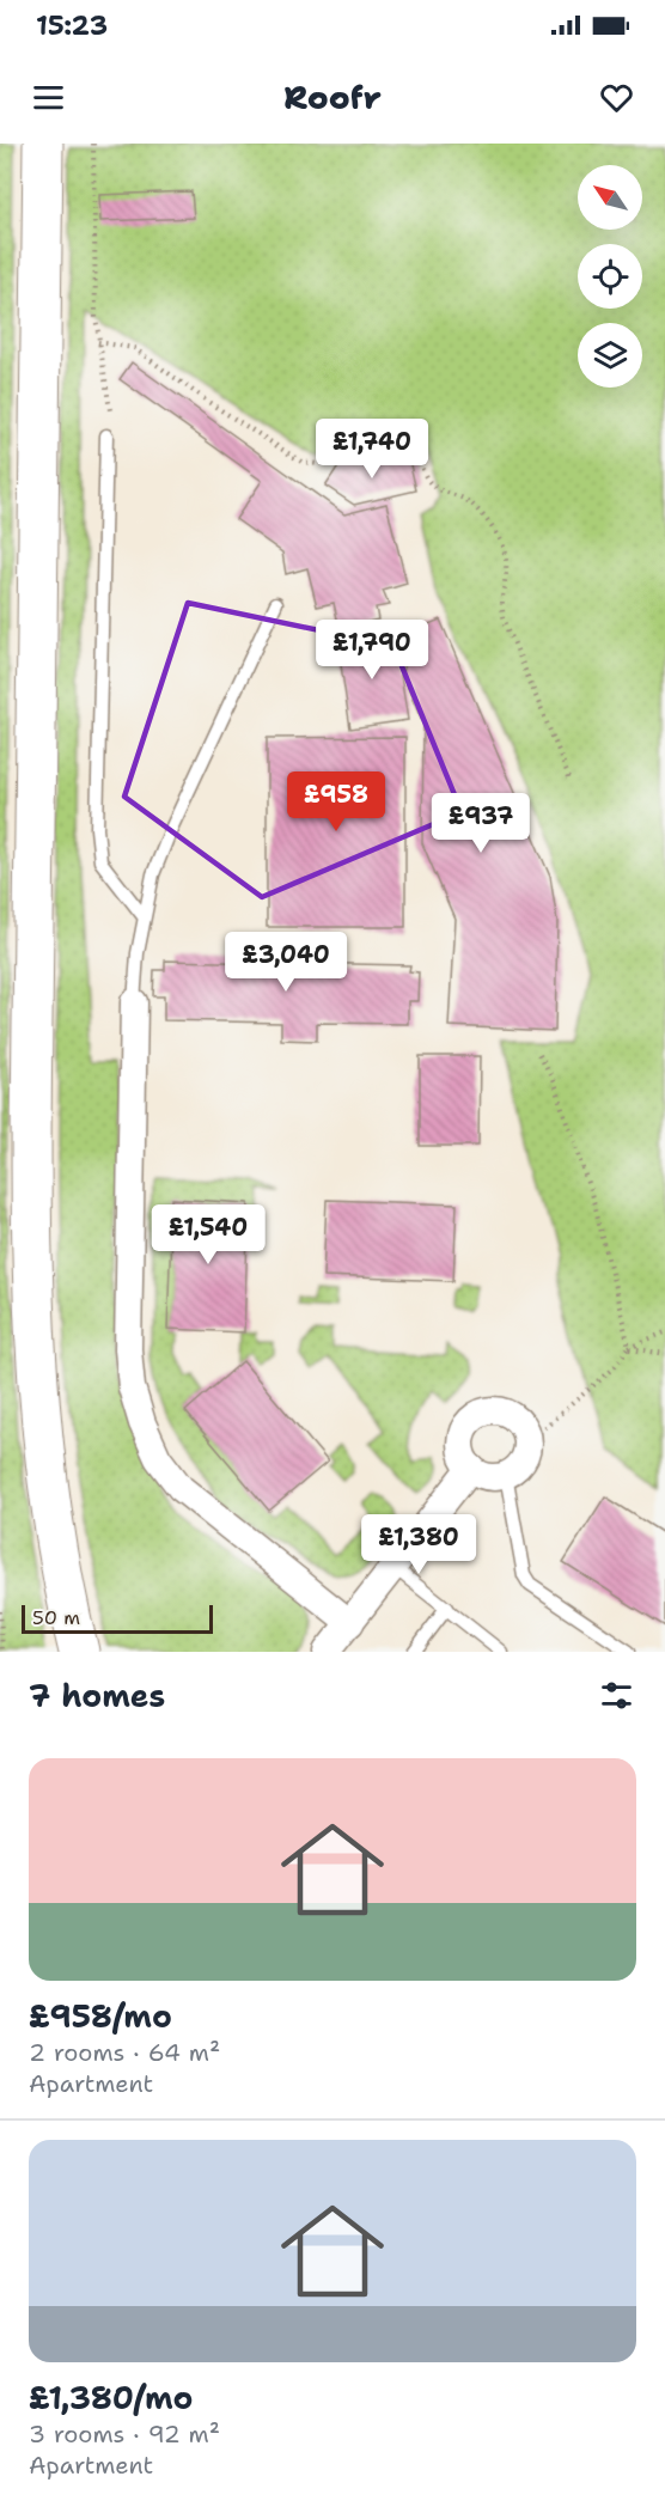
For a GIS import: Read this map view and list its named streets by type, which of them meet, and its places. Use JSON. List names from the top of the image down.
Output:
{
  "scale_bar": "50 m",
  "north": "top left",
  "page": {
    "status": "15:23",
    "header": "Roofr",
    "price": [
      "£1,740",
      "£1,790",
      "£958",
      "£937",
      "£3,040",
      "£1,540",
      "£1,380"
    ],
    "scale": "50 m",
    "heading": "7 homes",
    "list": [
      {
        "name": "£958/mo",
        "note": "2 rooms · 64 m² · Apartment"
      },
      {
        "name": "£1,380/mo",
        "note": "3 rooms · 92 m² · Apartment"
      }
    ]
  }
}
